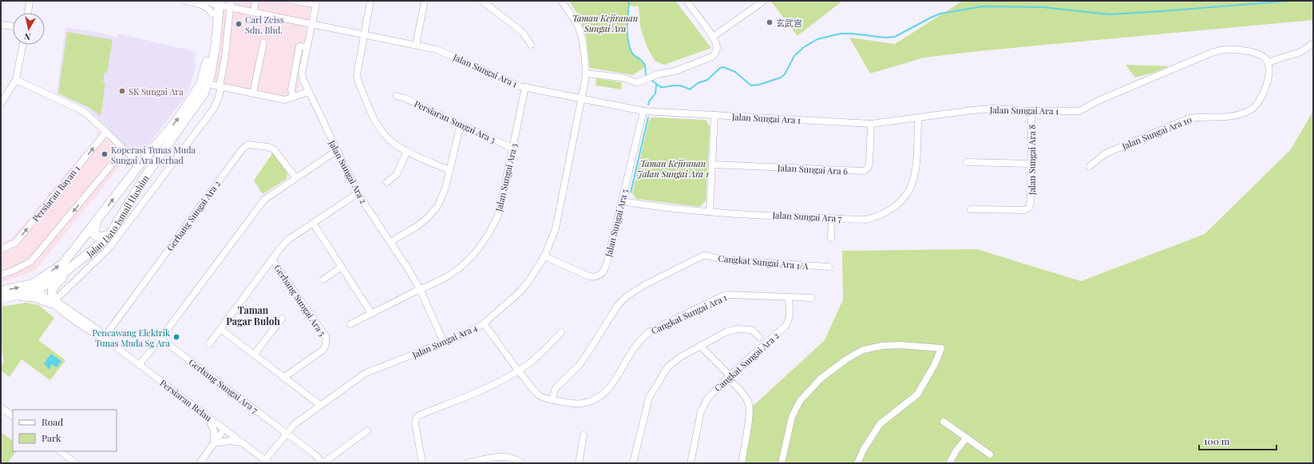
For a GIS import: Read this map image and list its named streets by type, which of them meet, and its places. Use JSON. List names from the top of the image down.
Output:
{
  "streets": {
    "main road": ["Jalan Dato Ismail Hashim"],
    "street": [
      "Jalan Sungai Ara 1",
      "Persiaran Sungai Ara 3",
      "Jalan Sungai Ara 10",
      "Jalan Sungai Ara 8",
      "Jalan Sungai Ara 6",
      "Jalan Sungai Ara 2",
      "Jalan Sungai Ara 3",
      "Persiaran Bayan 1",
      "Gerbang Sungai Ara 2",
      "Jalan Sungai Ara 7",
      "Jalan Sungai Ara 5",
      "Cangkat Sungai Ara 1/A",
      "Gerbang Sungai Ara 5",
      "Cangkat Sungai Ara 1",
      "Jalan Sungai Ara 4",
      "Cangkat Sungai Ara 2",
      "Gerbang Sungai Ara 7",
      "Persiaran Relau"
    ]
  },
  "crossings": [
    ["Jalan Sungai Ara 1", "Jalan Sungai Ara 10"],
    ["Jalan Sungai Ara 1", "Jalan Sungai Ara 8"],
    ["Jalan Sungai Ara 1", "Jalan Sungai Ara 6"],
    ["Jalan Sungai Ara 1", "Jalan Sungai Ara 2"],
    ["Jalan Sungai Ara 1", "Jalan Sungai Ara 3"],
    ["Jalan Sungai Ara 1", "Jalan Dato Ismail Hashim"],
    ["Jalan Sungai Ara 1", "Jalan Sungai Ara 7"],
    ["Jalan Sungai Ara 1", "Jalan Sungai Ara 5"],
    ["Jalan Sungai Ara 1", "Jalan Sungai Ara 4"],
    ["Persiaran Sungai Ara 3", "Jalan Sungai Ara 3"],
    ["Jalan Sungai Ara 2", "Jalan Sungai Ara 3"],
    ["Jalan Sungai Ara 2", "Jalan Sungai Ara 4"],
    ["Jalan Dato Ismail Hashim", "Persiaran Relau"],
    ["Gerbang Sungai Ara 2", "Persiaran Relau"],
    ["Jalan Sungai Ara 7", "Jalan Sungai Ara 5"],
    ["Jalan Sungai Ara 5", "Jalan Sungai Ara 4"],
    ["Cangkat Sungai Ara 1/A", "Cangkat Sungai Ara 1"],
    ["Cangkat Sungai Ara 1", "Jalan Sungai Ara 4"],
    ["Cangkat Sungai Ara 1", "Cangkat Sungai Ara 2"],
    ["Jalan Sungai Ara 4", "Gerbang Sungai Ara 7"],
    ["Jalan Sungai Ara 4", "Persiaran Relau"]
  ],
  "districts": ["Taman Pagar Buloh"],
  "parks": ["Taman Kejiranan Sungai Ara", "Taman Kejiranan Jalan Sungai Ara 1"],
  "places": [
    "玄武宫",
    "Carl Zeiss Sdn. Bhd.",
    "SK Sungai Ara",
    "Koperasi Tunas Muda Sungai Ara Berhad",
    "Pencawang Elektrik Tunas Muda Sg Ara"
  ],
  "legend": ["Road", "Park"],
  "scale_bar": "100 m",
  "north": "bottom"
}
